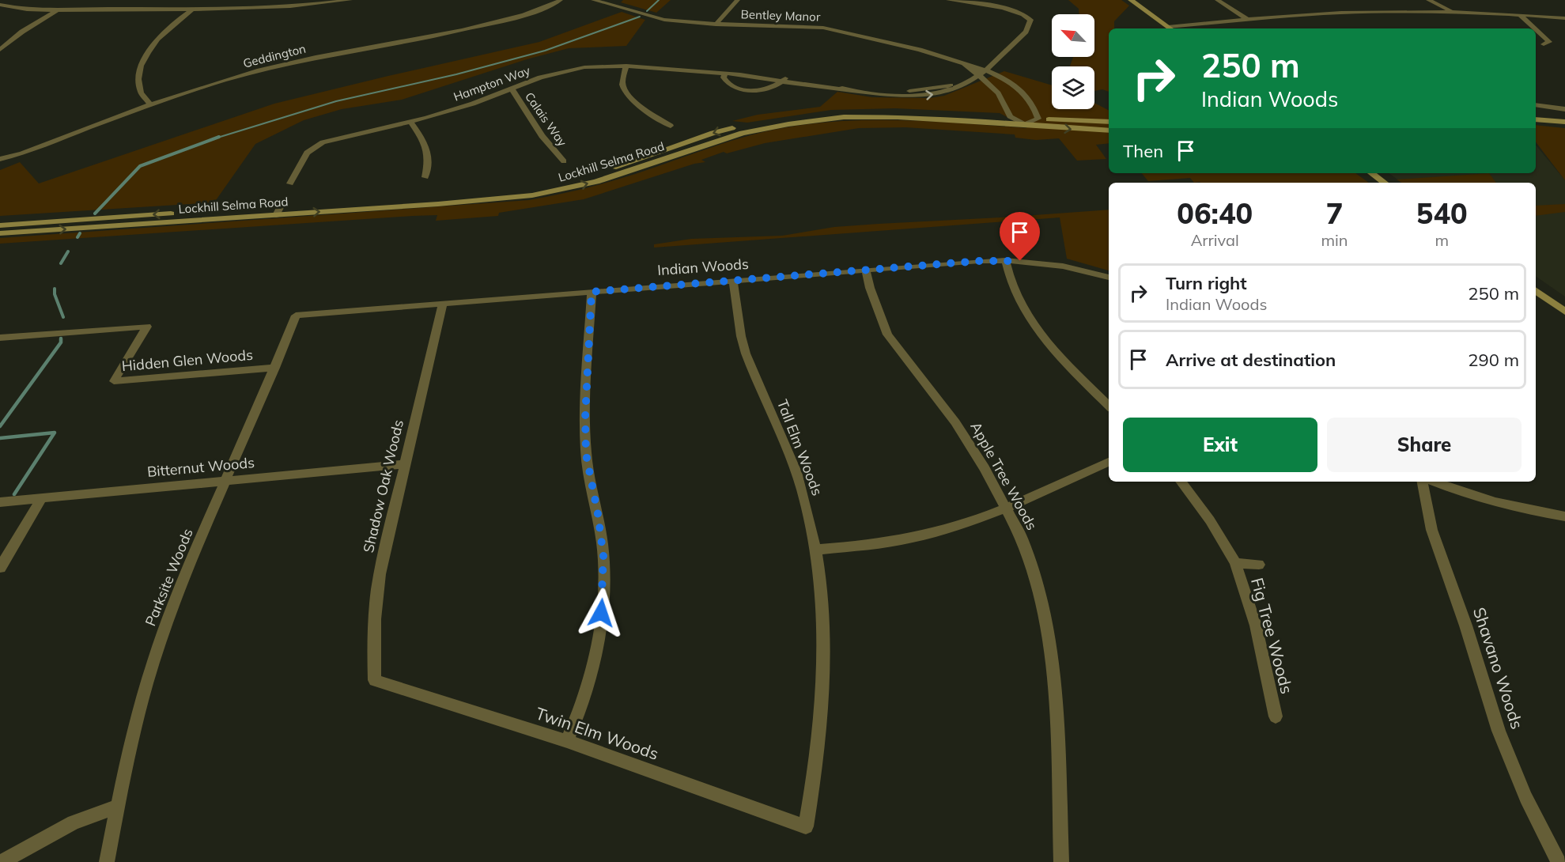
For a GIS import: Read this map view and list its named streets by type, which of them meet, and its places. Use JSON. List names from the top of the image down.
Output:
{
  "streets": {
    "main road": ["Lockhill Selma Road"],
    "street": [
      "Bentley Manor",
      "Geddington",
      "Hampton Way",
      "Calais Way",
      "Indian Woods",
      "Hidden Glen Woods",
      "Tall Elm Woods",
      "Bitternut Woods",
      "Apple Tree Woods",
      "Shadow Oak Woods",
      "Parksite Woods",
      "Fig Tree Woods",
      "Shavano Woods",
      "Twin Elm Woods"
    ]
  },
  "crossings": [
    ["Bentley Manor", "Hampton Way"],
    ["Bentley Manor", "Lockhill Selma Road"],
    ["Hampton Way", "Calais Way"],
    ["Indian Woods", "Tall Elm Woods"],
    ["Indian Woods", "Apple Tree Woods"],
    ["Indian Woods", "Shadow Oak Woods"],
    ["Indian Woods", "Parksite Woods"],
    ["Hidden Glen Woods", "Parksite Woods"],
    ["Tall Elm Woods", "Twin Elm Woods"],
    ["Bitternut Woods", "Shadow Oak Woods"],
    ["Bitternut Woods", "Parksite Woods"],
    ["Shadow Oak Woods", "Twin Elm Woods"]
  ],
  "north": "top left",
  "page": {
    "turn": ["250 m", "Indian Woods"],
    "then": "Then",
    "eta": [
      "06:40",
      "Arrival",
      "7",
      "min",
      "540",
      "m"
    ],
    "list": [
      {
        "name": "Turn right",
        "note": "Indian Woods",
        "value": "250 m"
      },
      {
        "name": "Arrive at destination",
        "value": "290 m"
      }
    ],
    "buttons": ["Exit", "Share"]
  }
}
